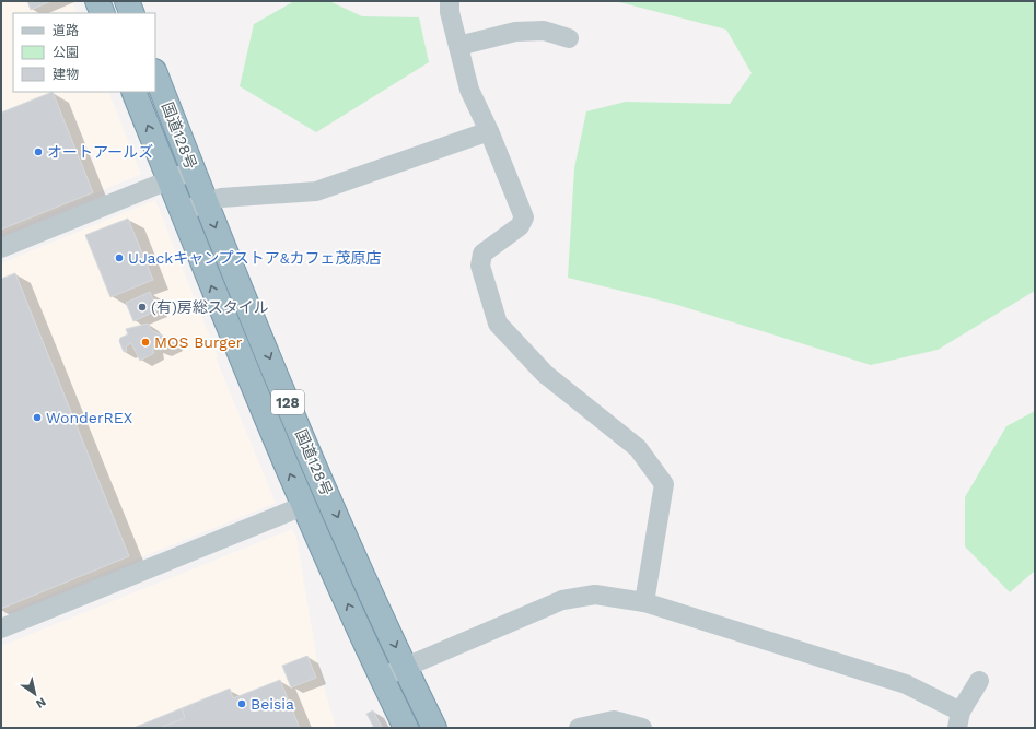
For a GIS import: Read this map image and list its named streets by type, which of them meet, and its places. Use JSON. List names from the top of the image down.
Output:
{
  "streets": {
    "highway": ["国道128号", "128"]
  },
  "places": [
    "オートアールズ",
    "UJackキャンプストア&カフェ茂原店",
    "(有)房総スタイル",
    "MOS Burger",
    "WonderREX",
    "Beisia"
  ],
  "legend": ["道路", "公園", "建物"],
  "north": "bottom right"
}
